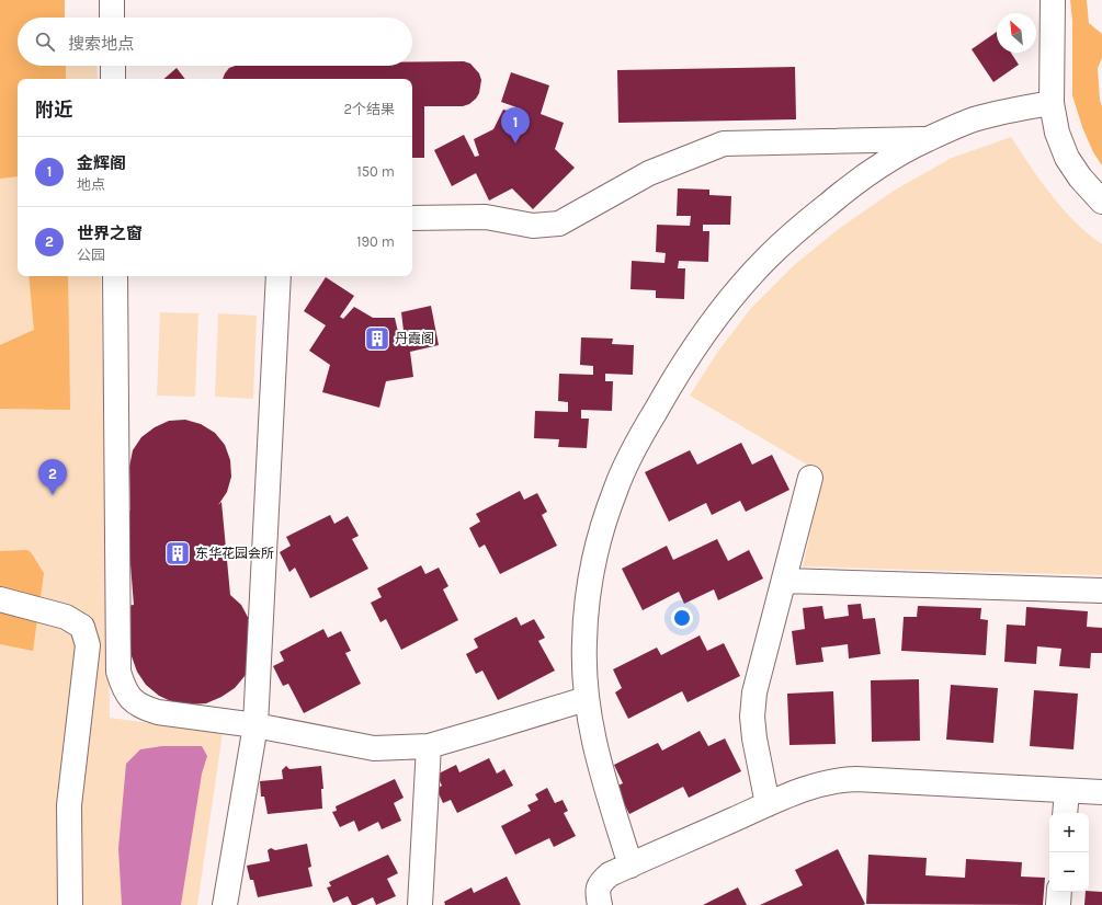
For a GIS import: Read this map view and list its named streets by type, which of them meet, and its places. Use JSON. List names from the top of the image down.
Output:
{
  "places": {
    "building": ["丹霞阁", "东华花园会所"]
  },
  "north": "top left",
  "page": {
    "search": "搜索地点",
    "heading": ["附近", "2个结果"],
    "pins": ["1", "2"],
    "list": [
      {
        "mark": "1",
        "name": "金辉阁",
        "note": "地点",
        "value": "150 m"
      },
      {
        "mark": "2",
        "name": "世界之窗",
        "note": "公园",
        "value": "190 m"
      }
    ],
    "map_buttons": ["+", "−"]
  }
}
